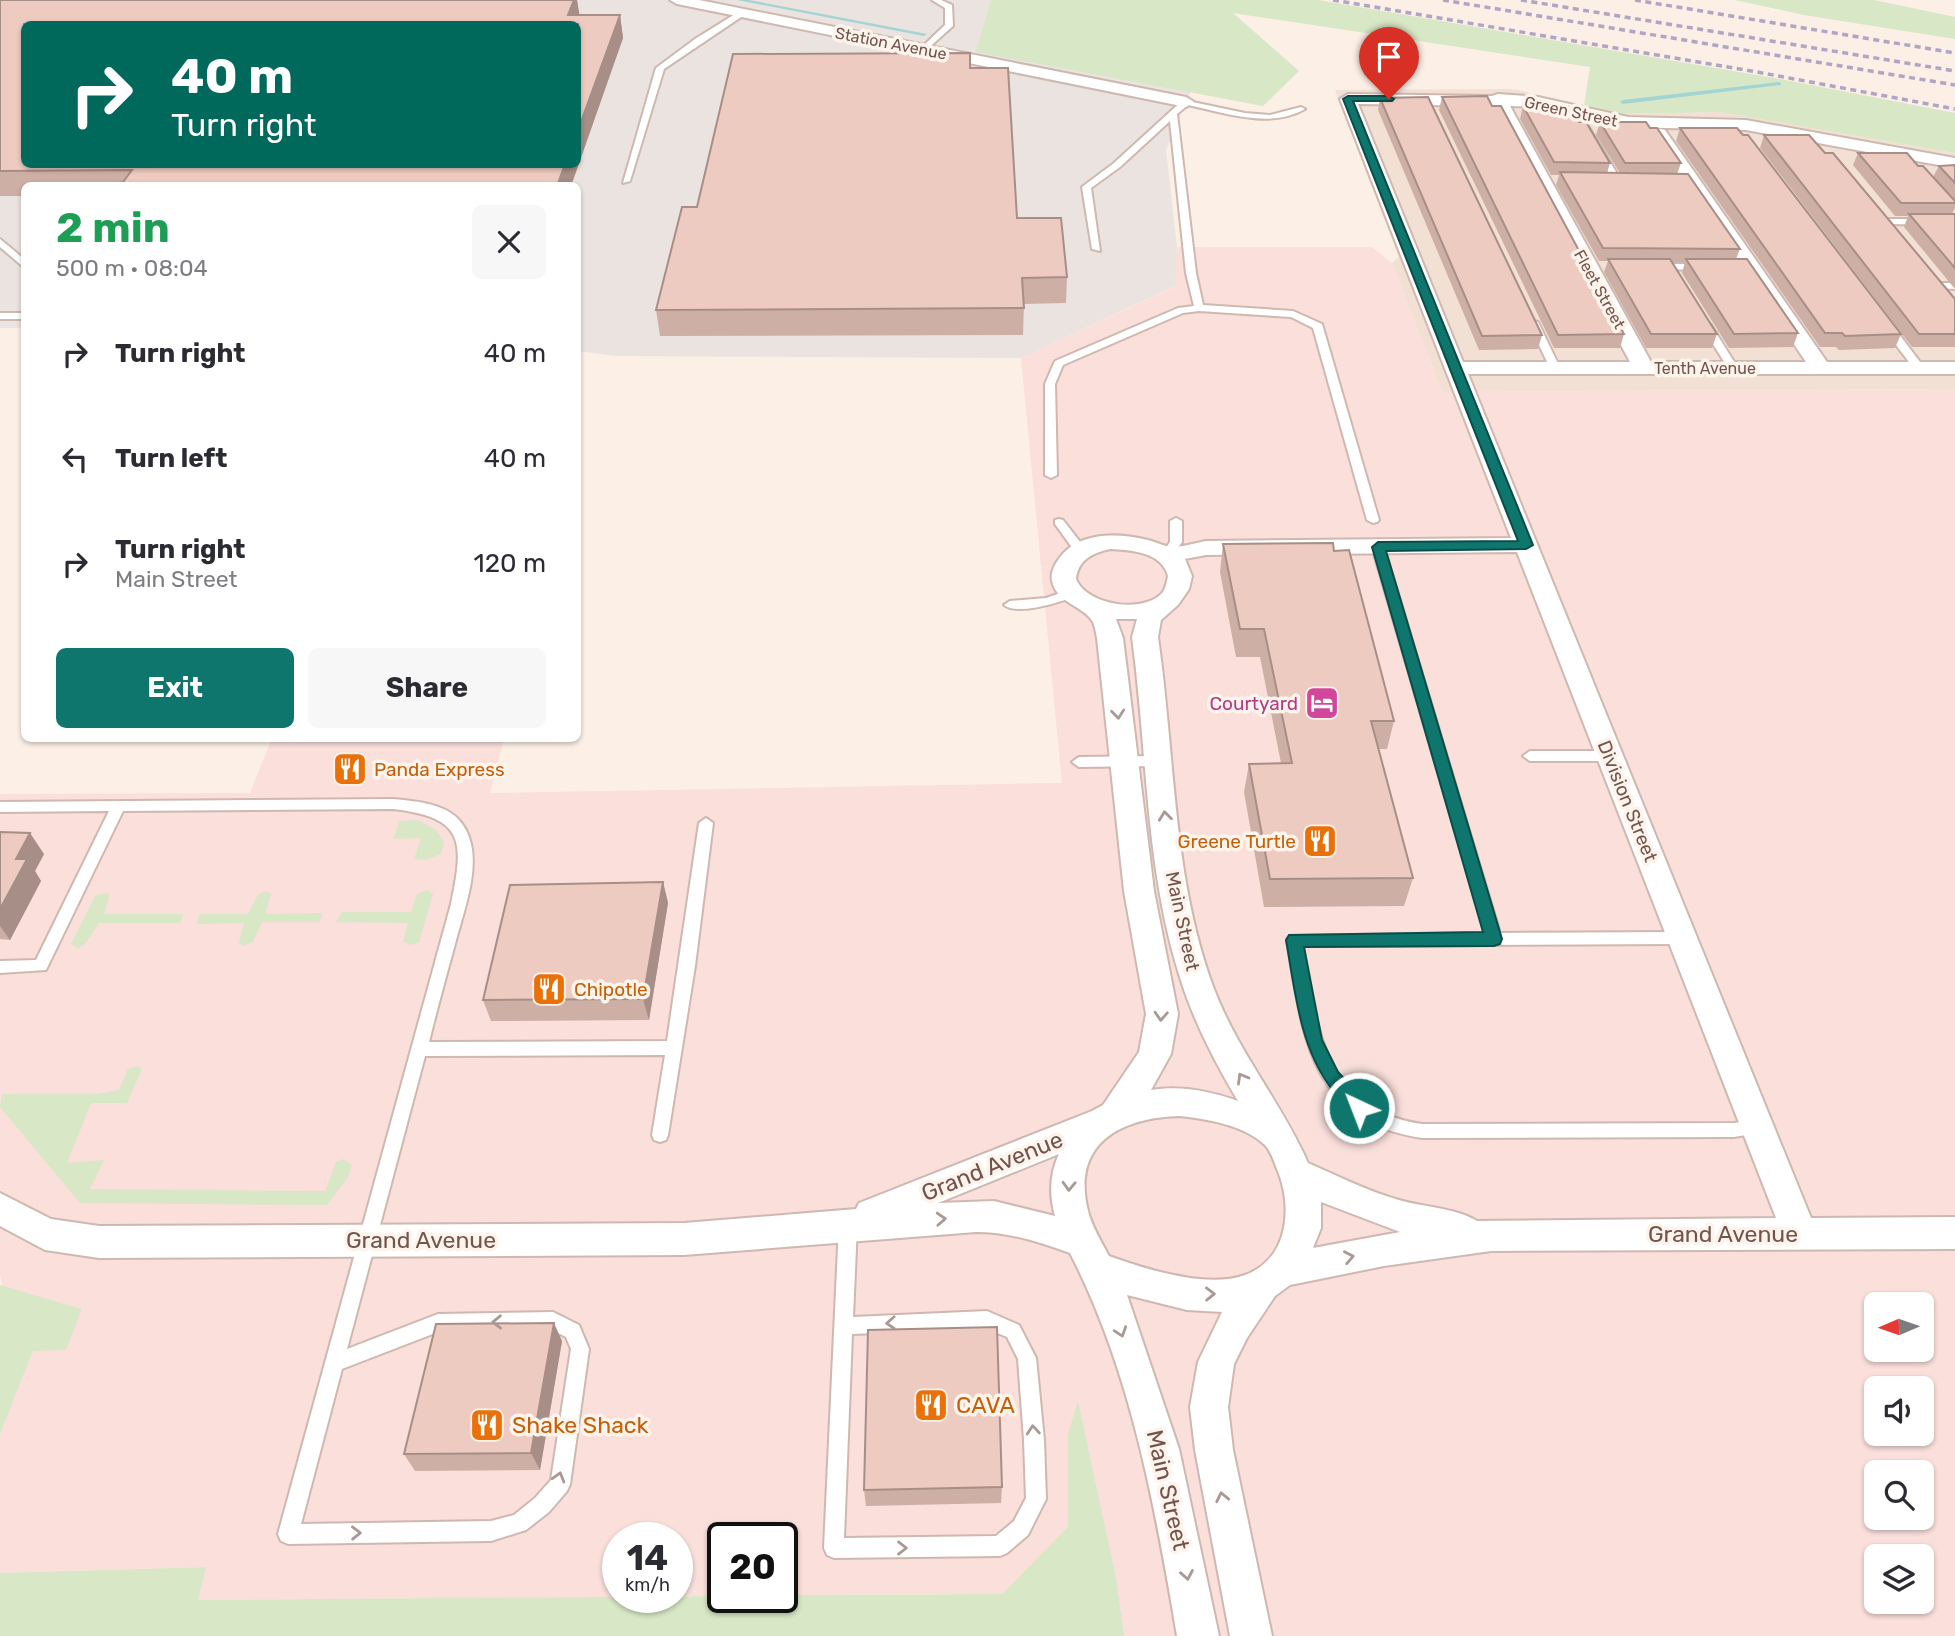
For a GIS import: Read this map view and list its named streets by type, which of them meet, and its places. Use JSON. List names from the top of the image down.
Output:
{
  "streets": {
    "street": [
      "Station Avenue",
      "Green Street",
      "Fleet Street",
      "Tenth Avenue",
      "Division Street",
      "Main Street",
      "Grand Avenue"
    ]
  },
  "crossings": [
    ["Green Street", "Fleet Street"],
    ["Green Street", "Tenth Avenue"],
    ["Green Street", "Division Street"],
    ["Fleet Street", "Tenth Avenue"],
    ["Tenth Avenue", "Division Street"],
    ["Division Street", "Grand Avenue"],
    ["Main Street", "Grand Avenue"]
  ],
  "places": {
    "hotel": ["Courtyard"],
    "restaurant": [
      "Panda Express",
      "Greene Turtle",
      "Chipotle",
      "CAVA",
      "Shake Shack"
    ]
  },
  "north": "left",
  "page": {
    "turn": ["40 m", "Turn right"],
    "heading": ["2 min", "500 m · 08:04"],
    "list": [
      {
        "name": "Turn right",
        "value": "40 m"
      },
      {
        "name": "Turn left",
        "value": "40 m"
      },
      {
        "name": "Turn right",
        "note": "Main Street",
        "value": "120 m"
      }
    ],
    "buttons": ["Exit", "Share"],
    "speed": "14 km/h",
    "limit": "20"
  }
}
